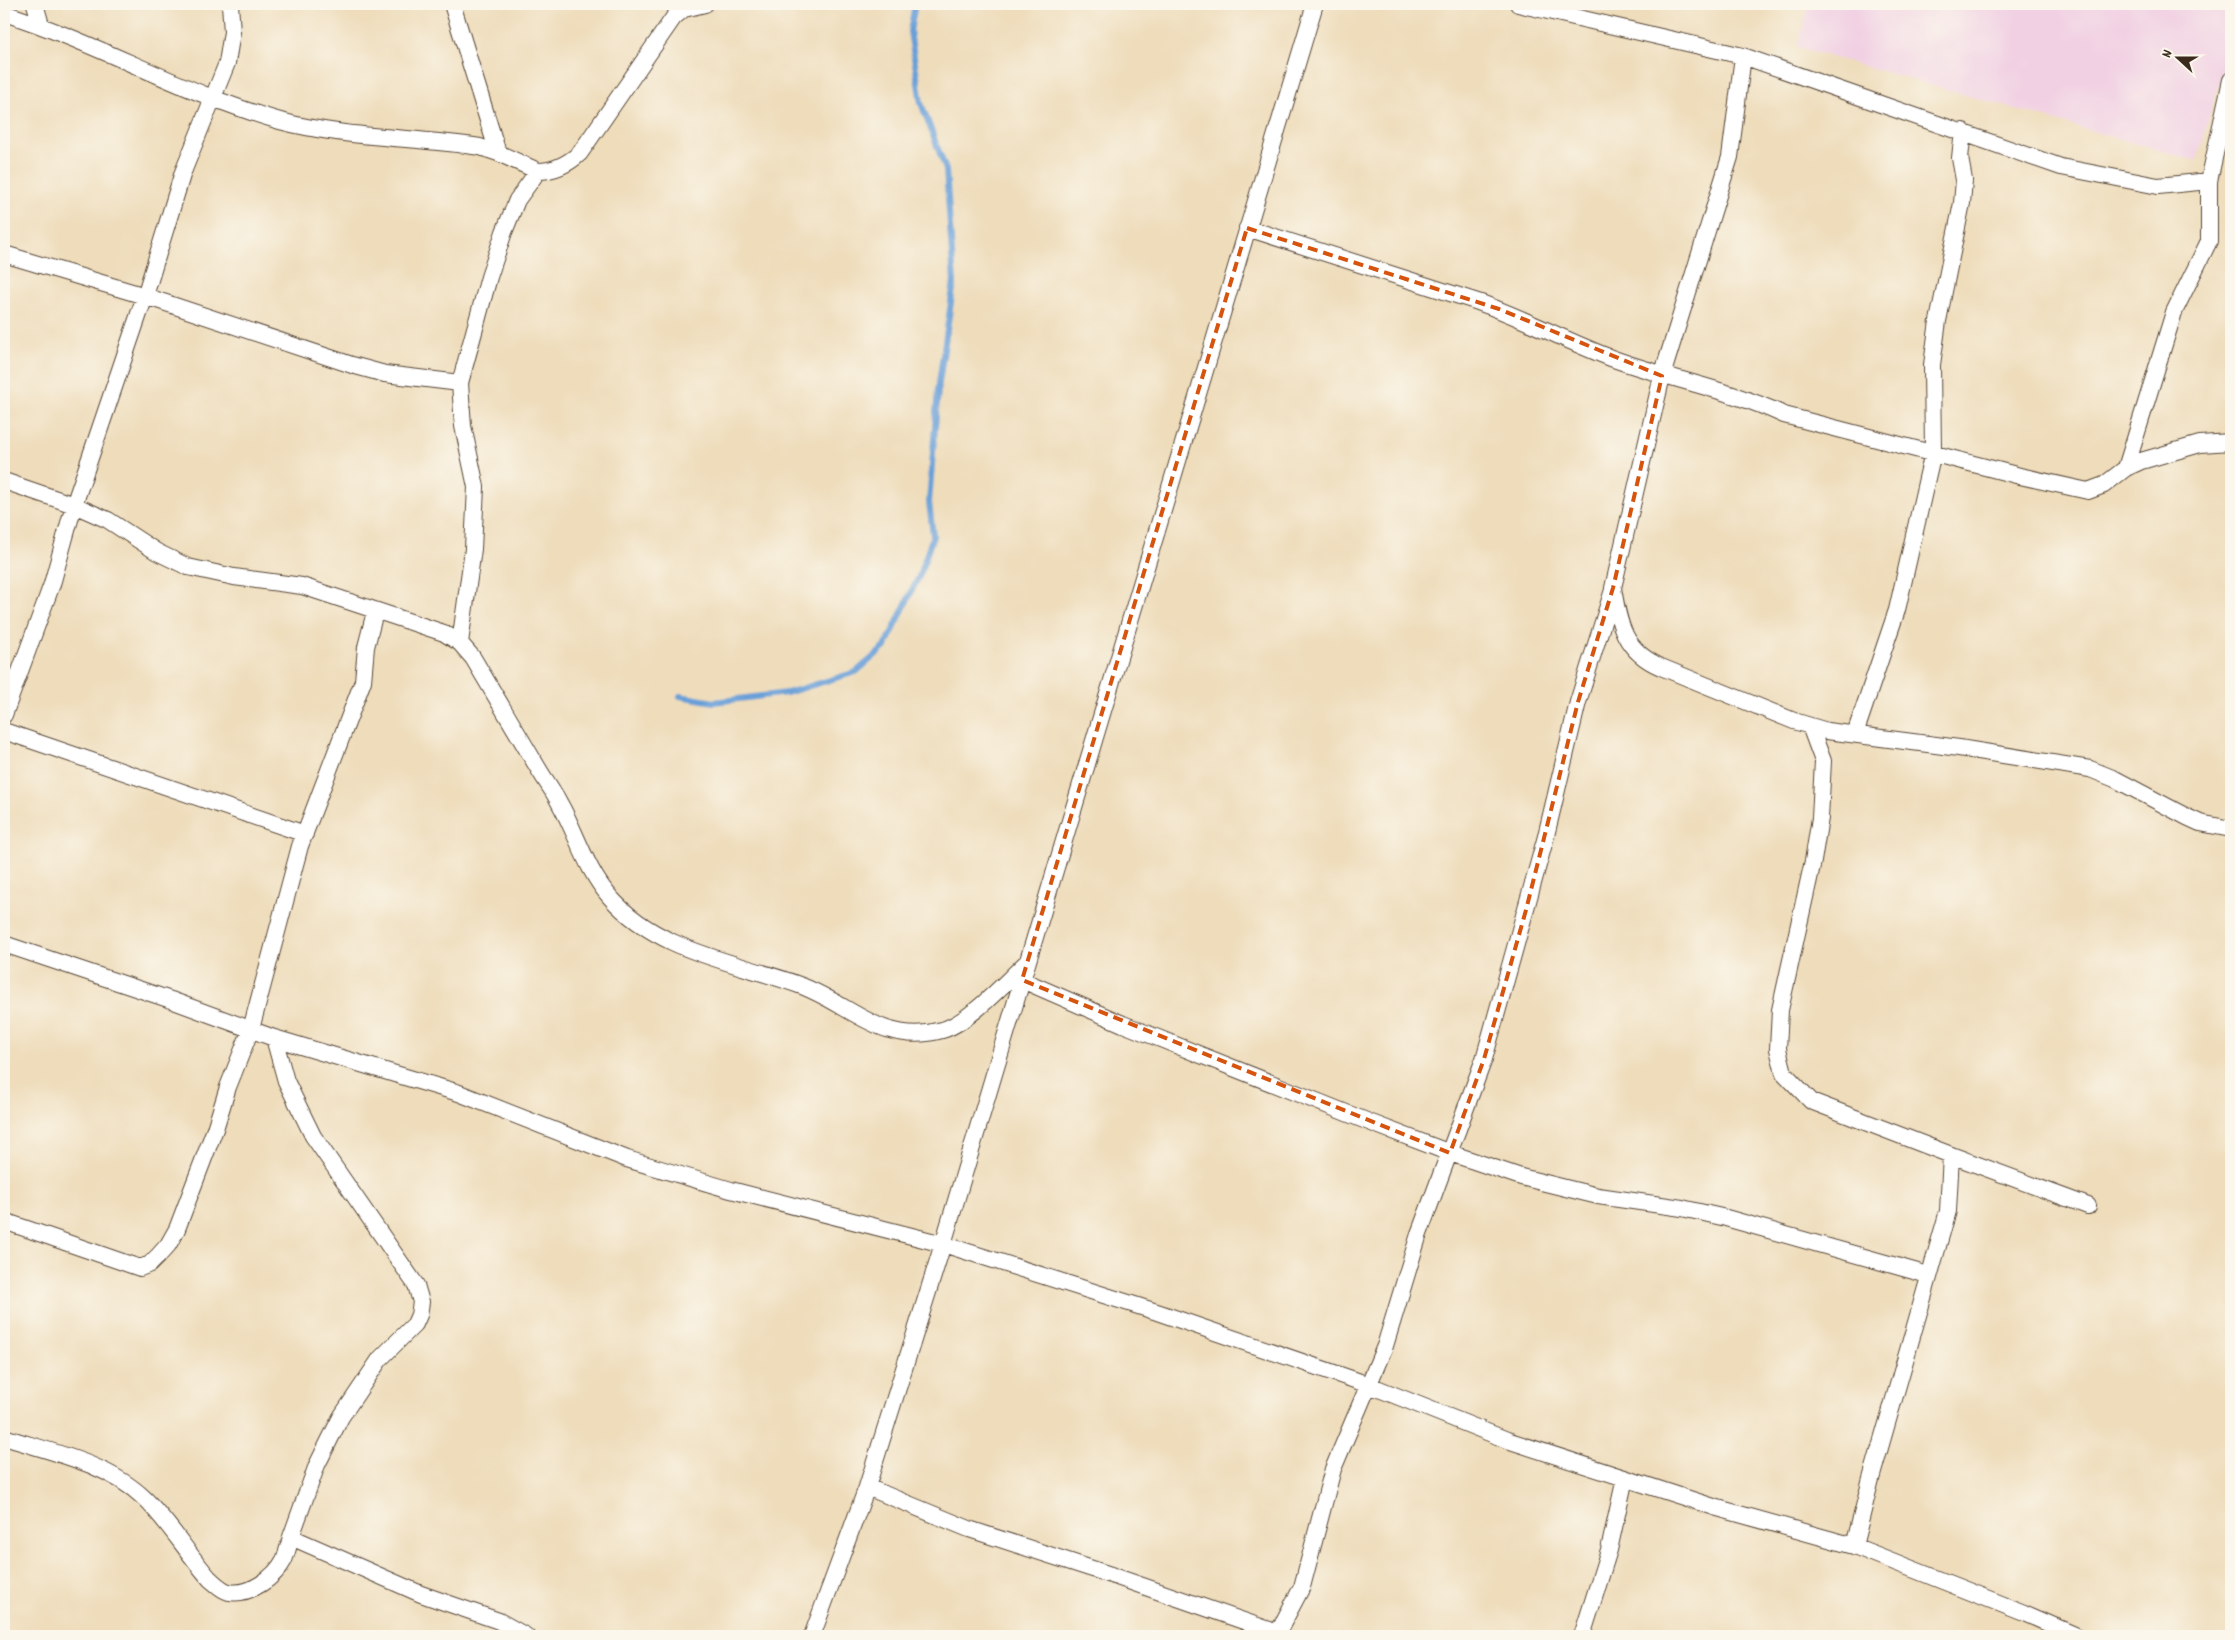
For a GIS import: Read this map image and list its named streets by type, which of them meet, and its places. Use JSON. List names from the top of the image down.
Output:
{
  "north": "left"
}
